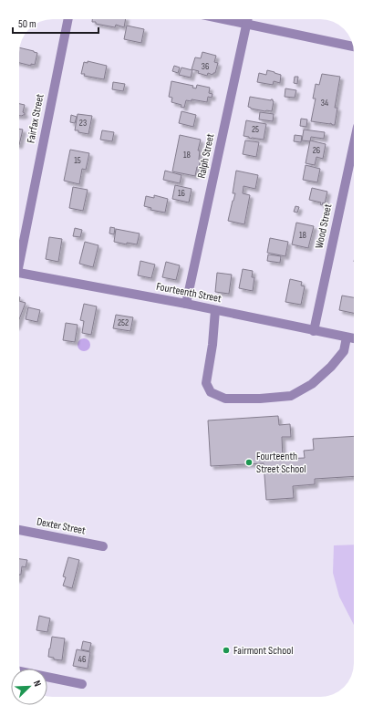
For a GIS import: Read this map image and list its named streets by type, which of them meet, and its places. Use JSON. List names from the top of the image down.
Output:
{
  "streets": {
    "street": [
      "Fairfax Street",
      "Ralph Street",
      "Wood Street",
      "Fourteenth Street",
      "Dexter Street"
    ]
  },
  "crossings": [
    ["Ralph Street", "Fourteenth Street"],
    ["Wood Street", "Fourteenth Street"]
  ],
  "places": ["Fourteenth Street School", "Fairmont School"],
  "house_numbers": [
    "36",
    "34",
    "23",
    "25",
    "26",
    "18",
    "15",
    "16",
    "18",
    "252",
    "46"
  ],
  "scale_bar": "50 m",
  "north": "top right"
}
